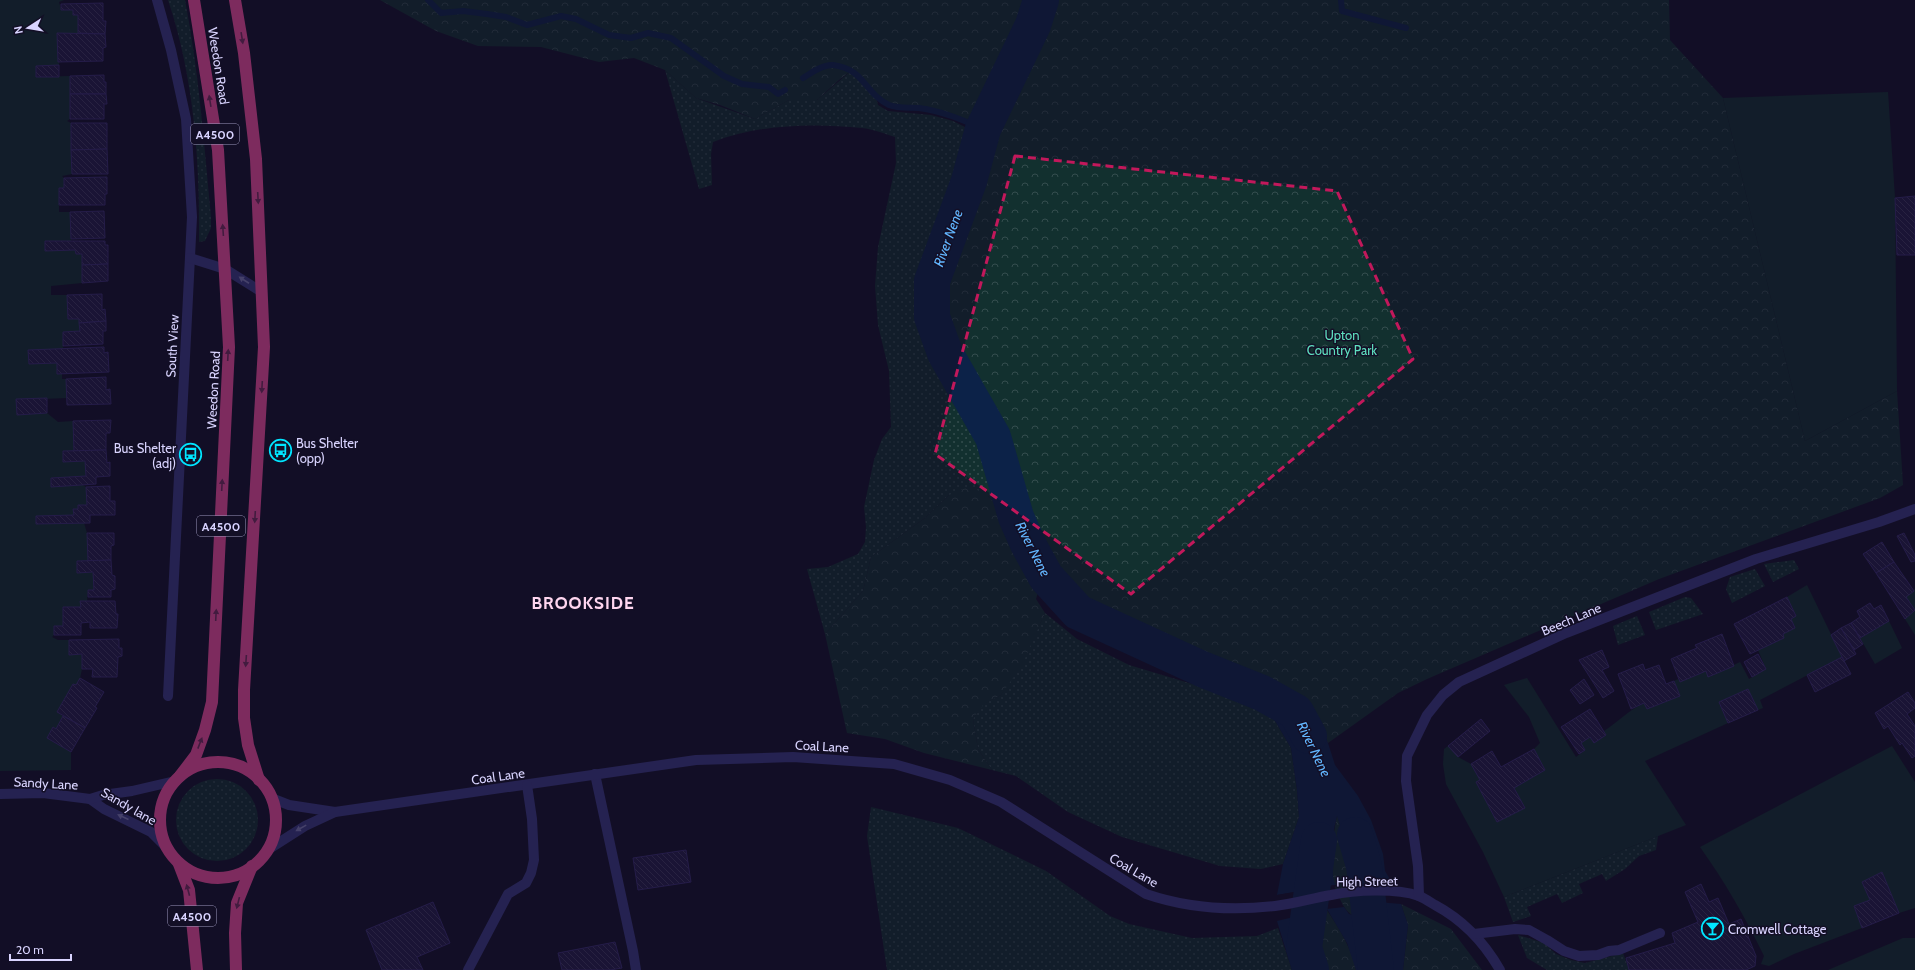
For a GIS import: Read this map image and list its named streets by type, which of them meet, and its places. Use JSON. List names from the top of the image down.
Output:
{
  "streets": {
    "highway": ["Weedon Road", "A4500"],
    "street": [
      "South View",
      "Beech Lane",
      "Coal Lane",
      "Sandy Lane",
      "Sandy lane",
      "High Street"
    ]
  },
  "crossings": [
    ["Weedon Road", "A4500"],
    ["Weedon Road", "Coal Lane"],
    ["Weedon Road", "Sandy lane"],
    ["A4500", "Coal Lane"],
    ["A4500", "Sandy lane"],
    ["Beech Lane", "High Street"],
    ["Coal Lane", "Sandy lane"],
    ["Coal Lane", "High Street"],
    ["Sandy Lane", "Sandy lane"]
  ],
  "one_way": ["Sandy lane"],
  "districts": ["BROOKSIDE"],
  "water": ["River Nene"],
  "parks": ["Upton Country Park"],
  "places": {
    "bus stop": ["Bus Shelter (opp)", "Bus Shelter (adj)"],
    "bar": ["Cromwell Cottage"]
  },
  "scale_bar": "20 m",
  "north": "left"
}
